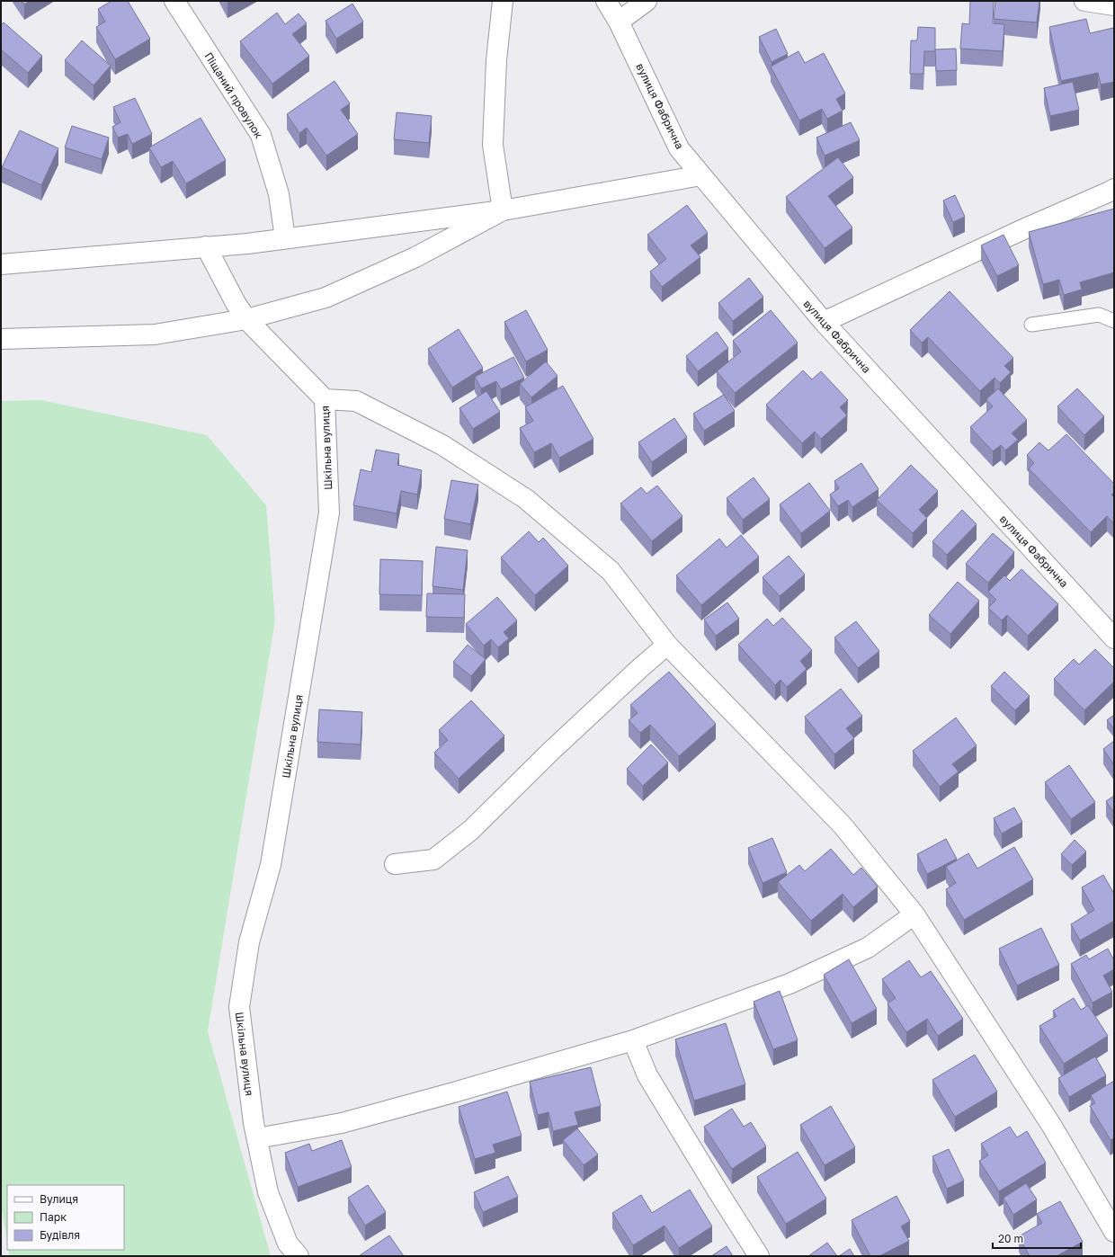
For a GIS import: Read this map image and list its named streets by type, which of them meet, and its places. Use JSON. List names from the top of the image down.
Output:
{
  "streets": {
    "street": ["Піщаний провулок", "вулиця Фабрична", "Шкільна вулиця"]
  },
  "legend": ["Вулиця", "Парк", "Будівля"],
  "scale_bar": "20 m"
}
